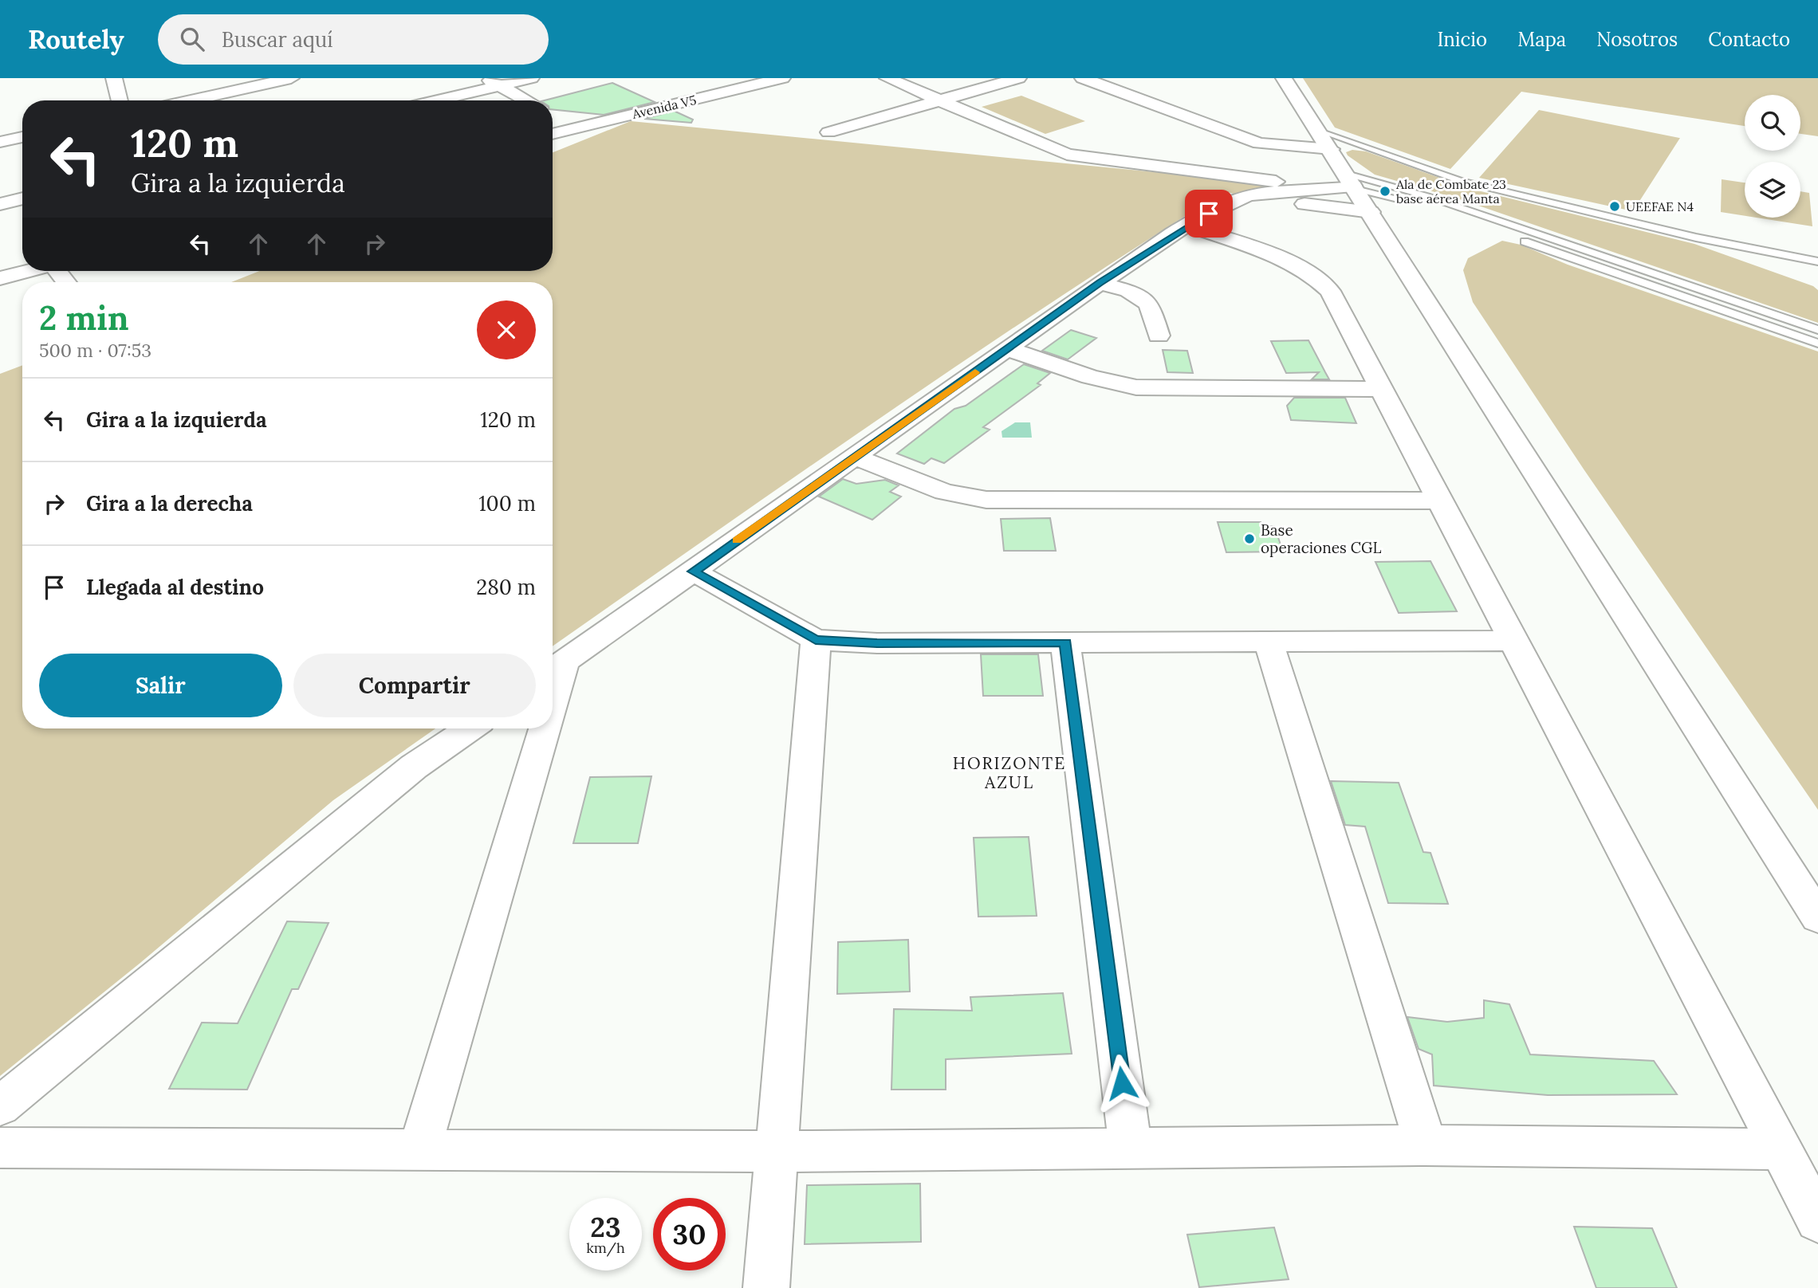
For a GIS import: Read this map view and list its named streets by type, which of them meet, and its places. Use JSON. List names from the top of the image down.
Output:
{
  "streets": {
    "street": ["Avenida V5"]
  },
  "districts": ["HORIZONTE AZUL"],
  "places": ["Ala de Combate 23 base aérea Manta", "UEEFAE N4", "Base operaciones CGL"],
  "page": {
    "header": "Routely",
    "search": "Buscar aquí",
    "nav": [
      "Inicio",
      "Mapa",
      "Nosotros",
      "Contacto"
    ],
    "turn": ["120 m", "Gira a la izquierda"],
    "heading": ["2 min", "500 m · 07:53"],
    "list": [
      {
        "name": "Gira a la izquierda",
        "value": "120 m"
      },
      {
        "name": "Gira a la derecha",
        "value": "100 m"
      },
      {
        "name": "Llegada al destino",
        "value": "280 m"
      }
    ],
    "buttons": ["Salir", "Compartir"],
    "speed": "23 km/h",
    "limit": "30"
  }
}
